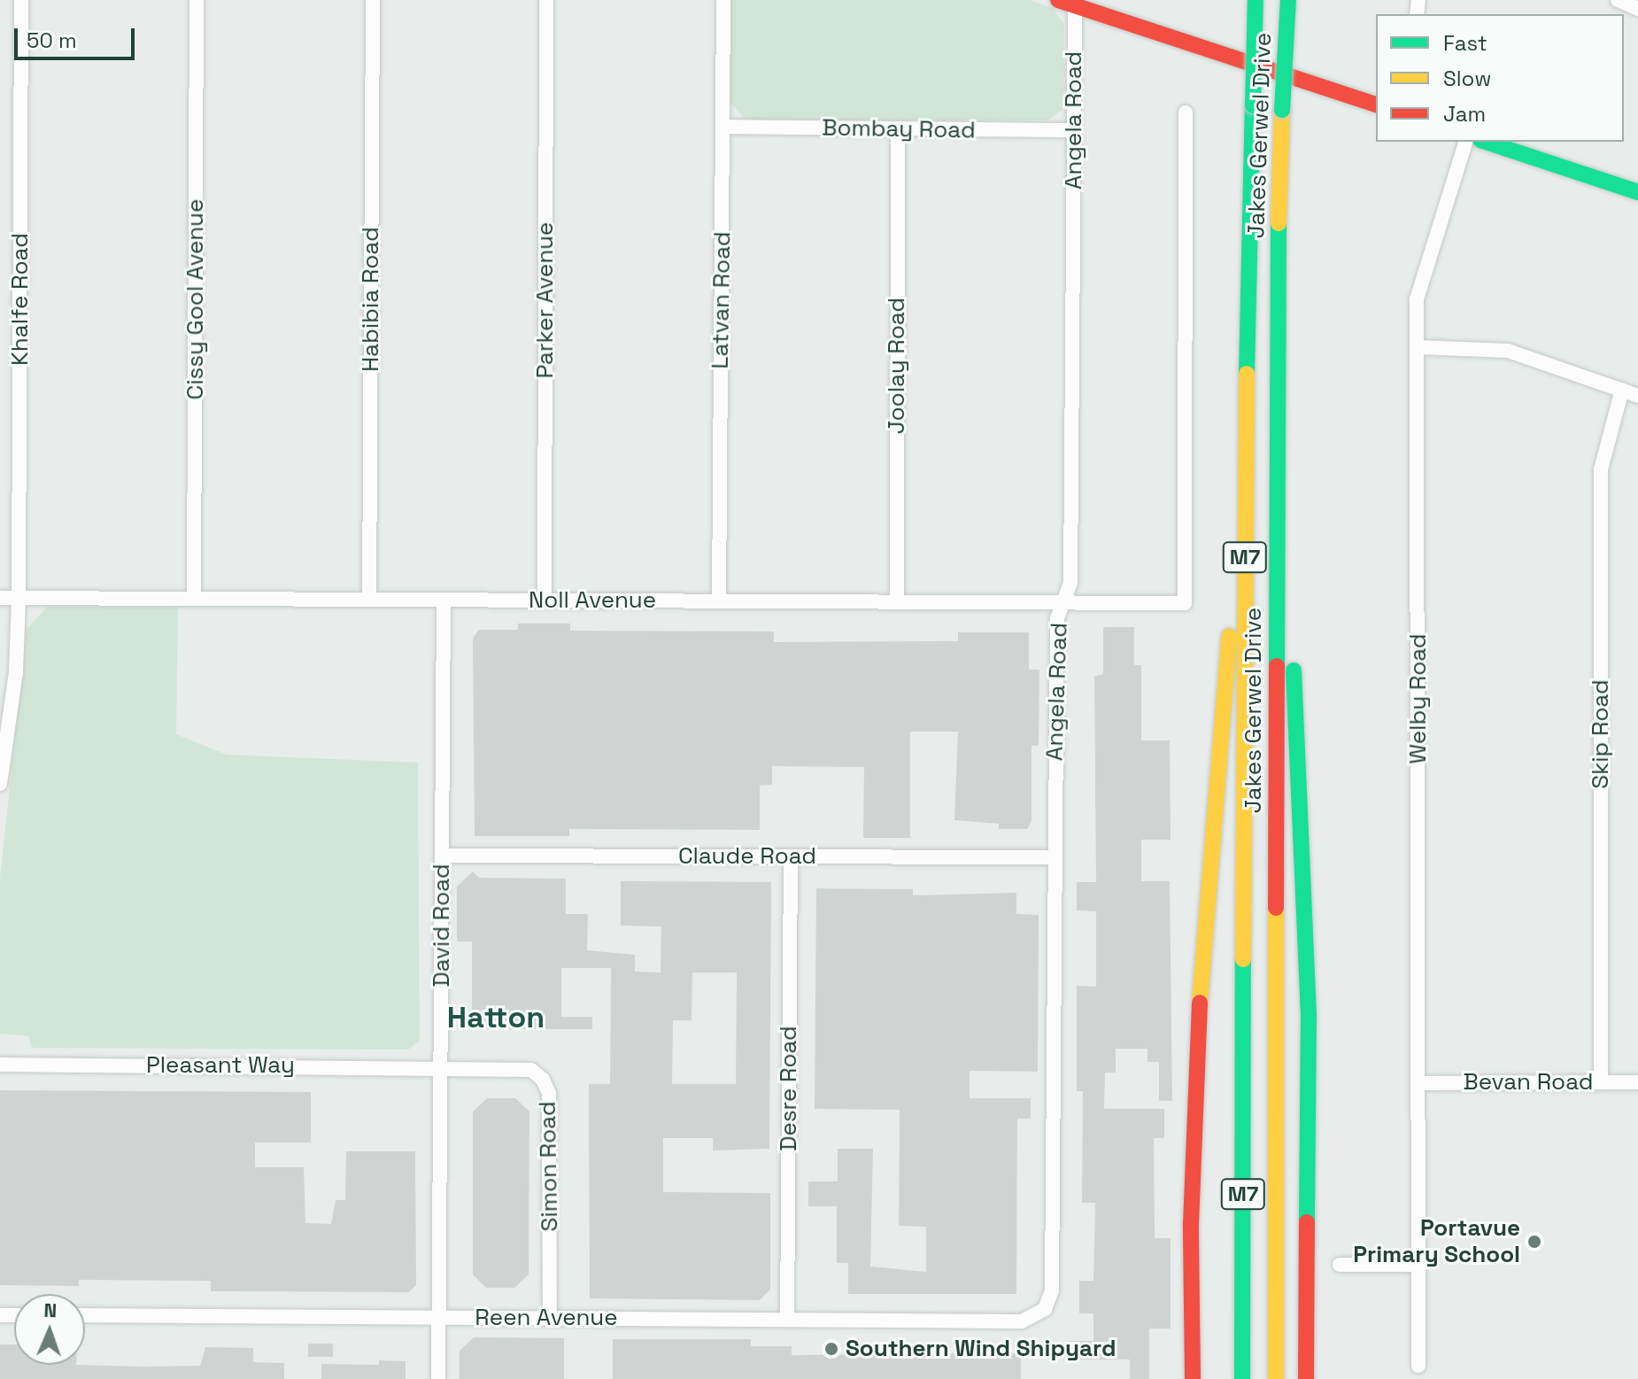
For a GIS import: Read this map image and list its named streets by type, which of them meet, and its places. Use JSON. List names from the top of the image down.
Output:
{
  "streets": {
    "main road": ["Jakes Gerwel Drive", "M7"],
    "street": [
      "Angela Road",
      "Bombay Road",
      "Khalfe Road",
      "Cissy Gool Avenue",
      "Habibia Road",
      "Parker Avenue",
      "Latvan Road",
      "Joolay Road",
      "Noll Avenue",
      "Welby Road",
      "Skip Road",
      "Claude Road",
      "David Road",
      "Pleasant Way",
      "Bevan Road",
      "Desre Road",
      "Simon Road",
      "Reen Avenue"
    ]
  },
  "crossings": [
    ["Angela Road", "Bombay Road"],
    ["Angela Road", "Noll Avenue"],
    ["Angela Road", "Claude Road"],
    ["Angela Road", "Reen Avenue"],
    ["Bombay Road", "Latvan Road"],
    ["Bombay Road", "Joolay Road"],
    ["Khalfe Road", "Noll Avenue"],
    ["Cissy Gool Avenue", "Noll Avenue"],
    ["Habibia Road", "Noll Avenue"],
    ["Parker Avenue", "Noll Avenue"],
    ["Latvan Road", "Noll Avenue"],
    ["Joolay Road", "Noll Avenue"],
    ["Noll Avenue", "David Road"],
    ["Welby Road", "Bevan Road"],
    ["Skip Road", "Bevan Road"],
    ["Claude Road", "David Road"],
    ["Claude Road", "Desre Road"],
    ["David Road", "Pleasant Way"],
    ["David Road", "Simon Road"],
    ["David Road", "Reen Avenue"],
    ["Pleasant Way", "Simon Road"],
    ["Desre Road", "Reen Avenue"],
    ["Simon Road", "Reen Avenue"]
  ],
  "districts": ["Hatton"],
  "places": ["Portavue Primary School", "Southern Wind Shipyard"],
  "legend": ["Fast", "Slow", "Jam"],
  "scale_bar": "50 m",
  "north": "top"
}
